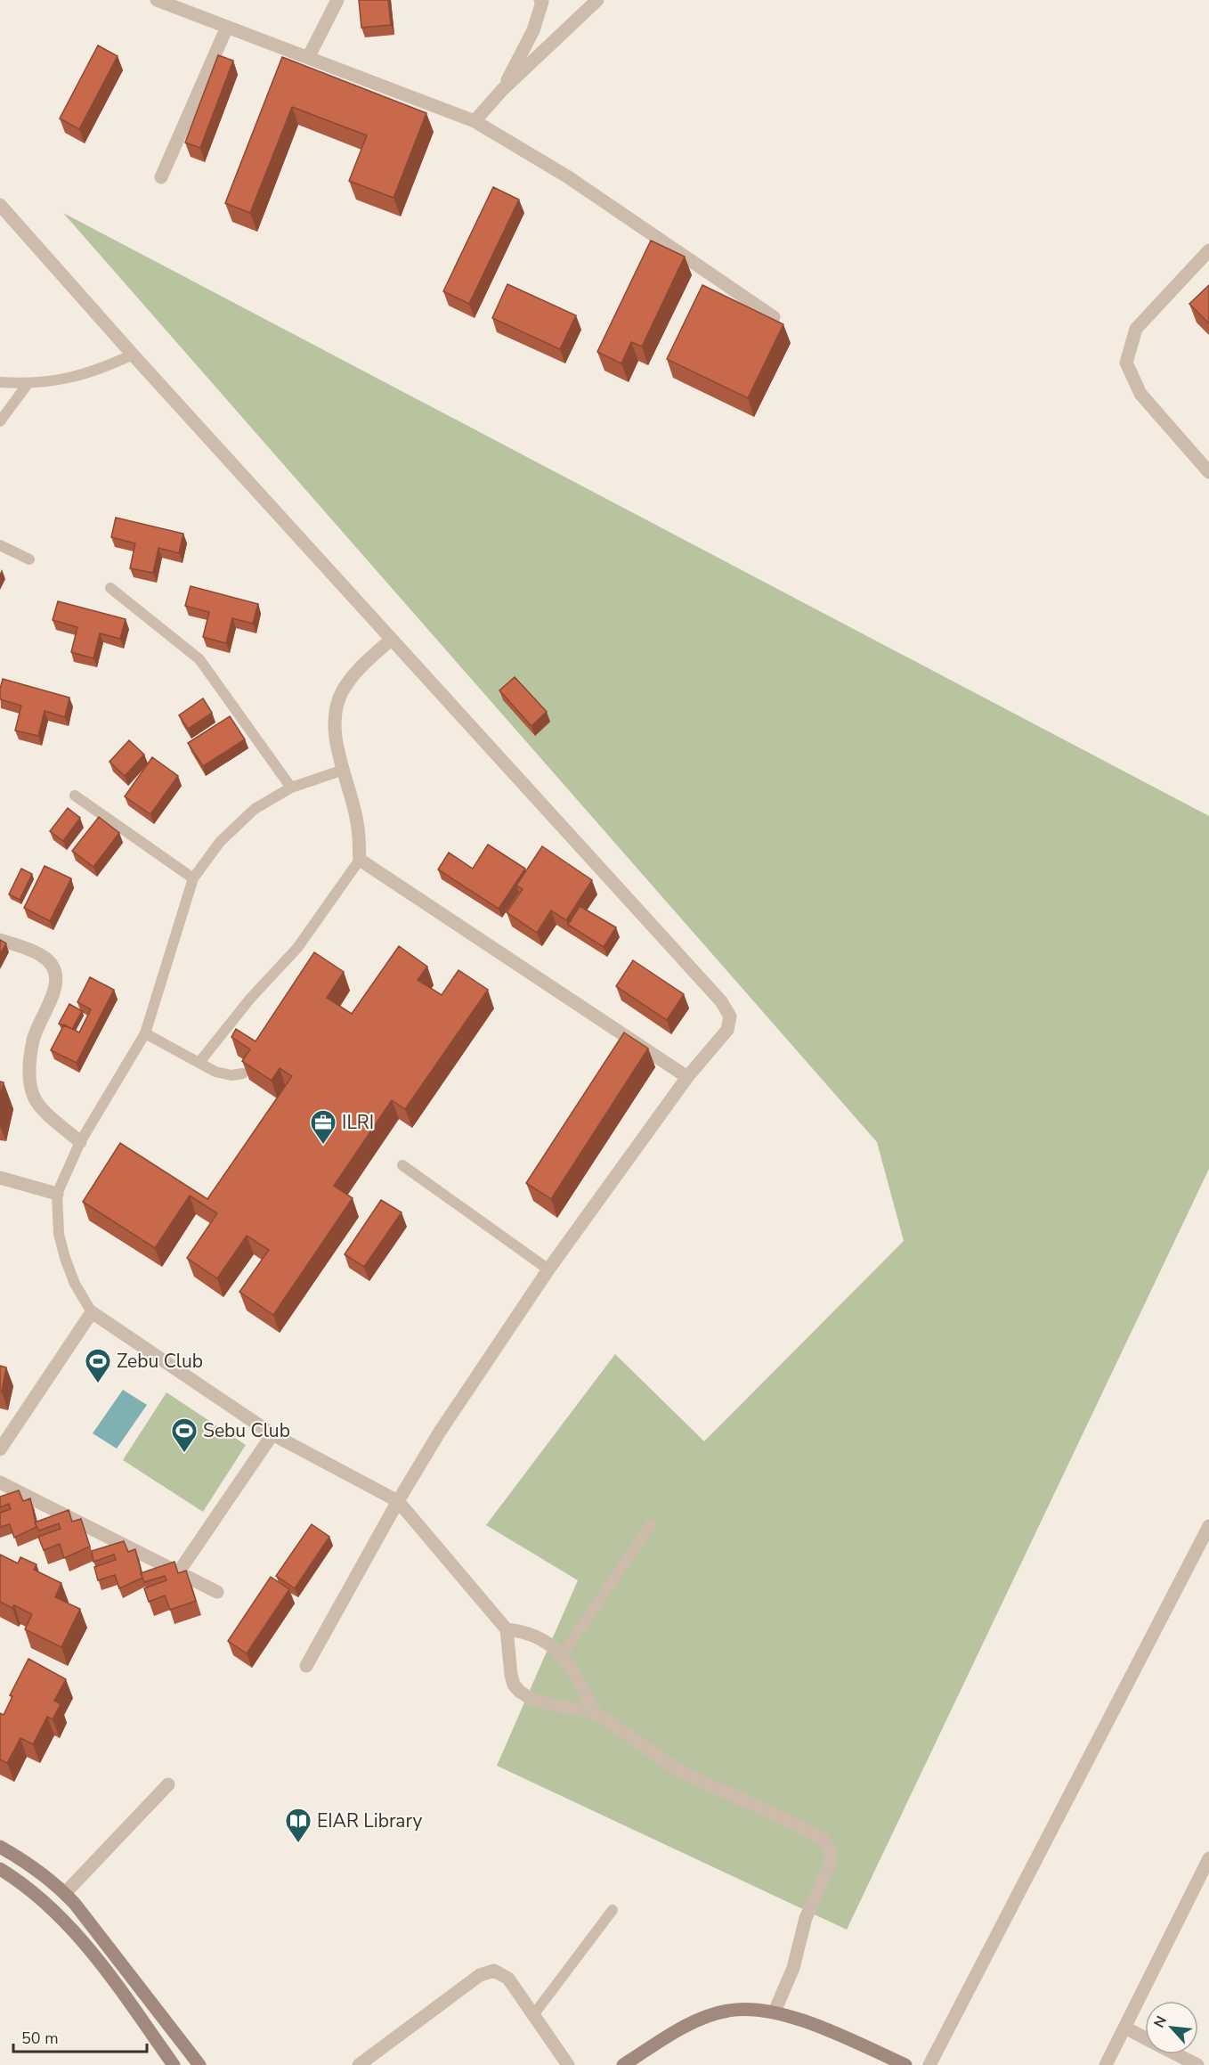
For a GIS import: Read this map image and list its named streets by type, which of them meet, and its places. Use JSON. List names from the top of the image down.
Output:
{
  "places": {
    "office": ["ILRI"],
    "sports": ["Zebu Club", "Sebu Club"],
    "library": ["EIAR Library"]
  },
  "scale_bar": "50 m",
  "north": "top left"
}
